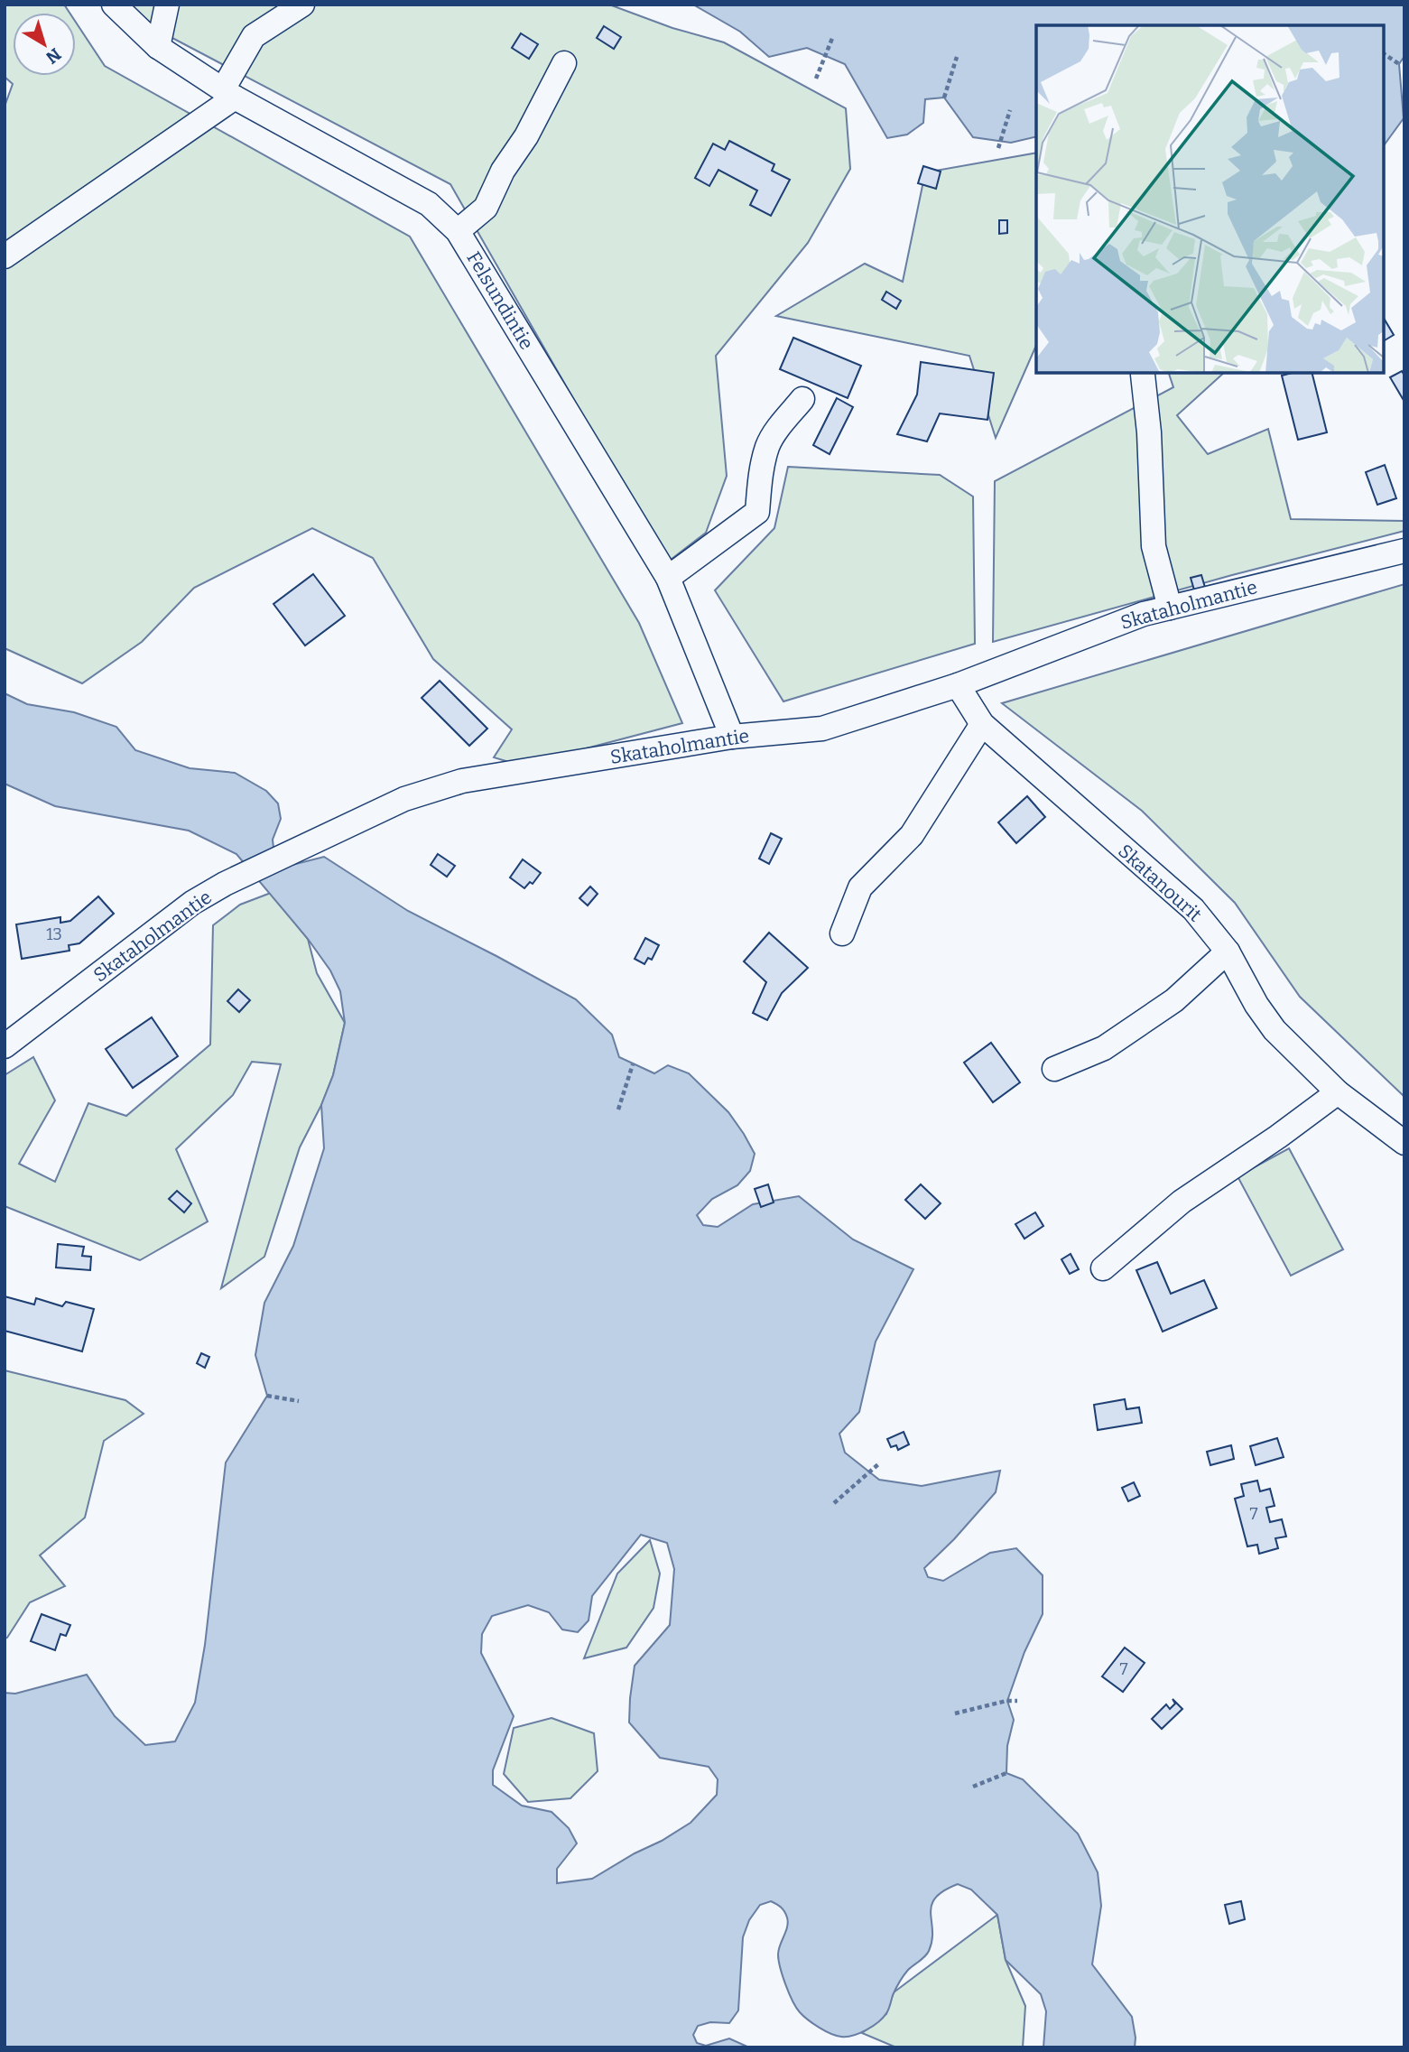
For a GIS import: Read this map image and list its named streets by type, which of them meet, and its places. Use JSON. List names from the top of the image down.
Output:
{
  "streets": {
    "street": ["Felsundintie", "Skataholmantie", "Skatanourit"]
  },
  "crossings": [
    ["Felsundintie", "Skataholmantie"],
    ["Skataholmantie", "Skatanourit"]
  ],
  "house_numbers": ["13", "7", "7"],
  "north": "bottom right"
}
